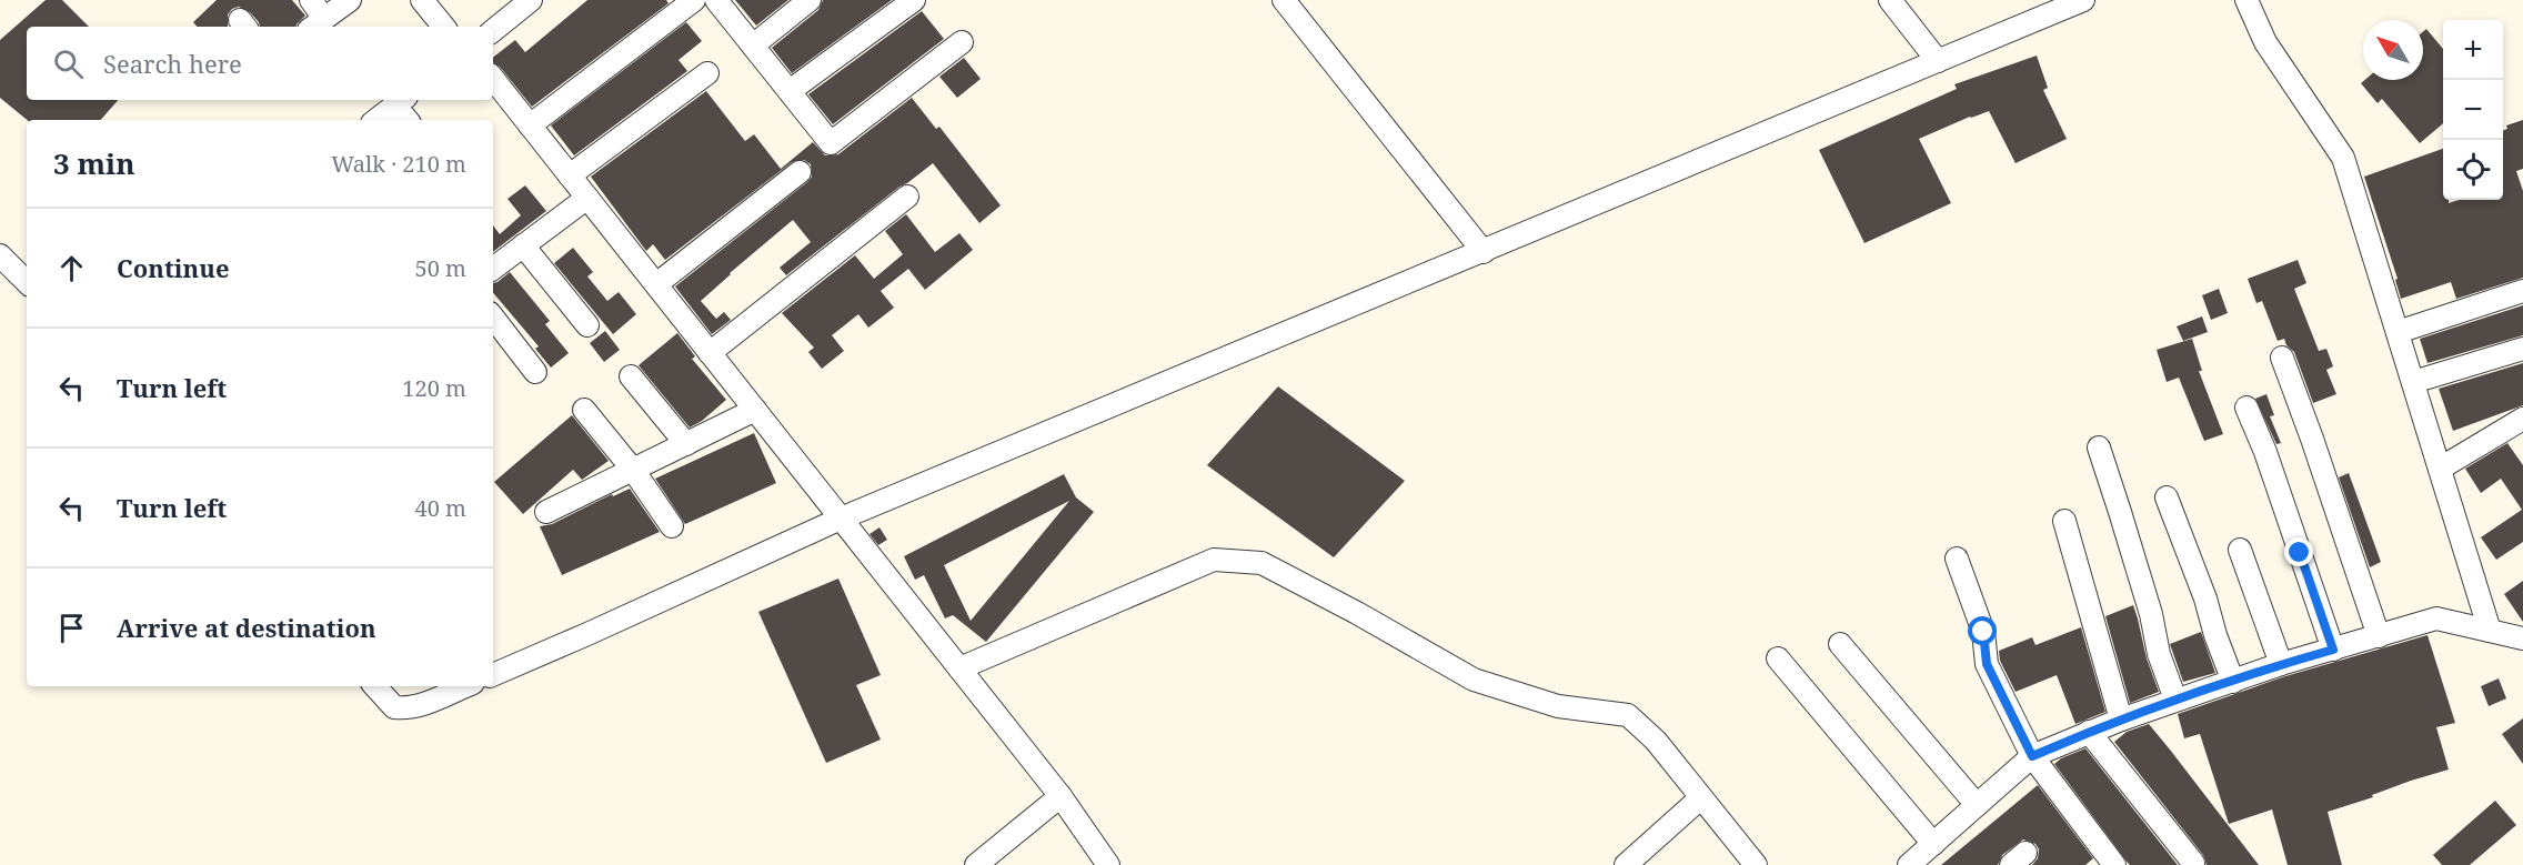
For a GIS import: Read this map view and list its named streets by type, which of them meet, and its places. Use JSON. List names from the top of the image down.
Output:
{
  "north": "top left",
  "page": {
    "map_buttons": ["+", "−"],
    "search": "Search here",
    "heading": ["3 min", "Walk · 210 m"],
    "list": [
      ["Continue", "50 m"],
      ["Turn left", "120 m"],
      ["Turn left", "40 m"],
      "Arrive at destination"
    ]
  }
}
